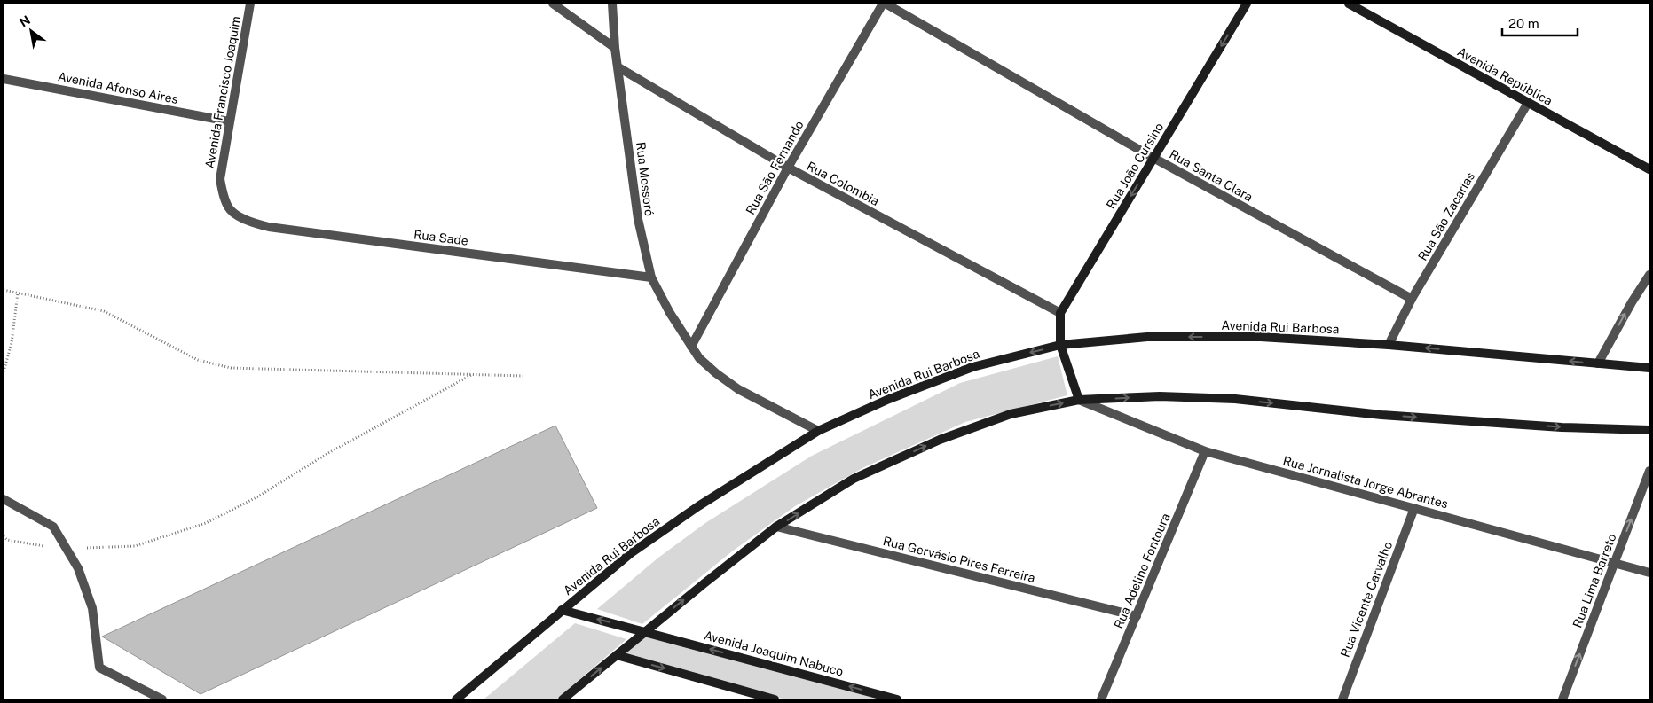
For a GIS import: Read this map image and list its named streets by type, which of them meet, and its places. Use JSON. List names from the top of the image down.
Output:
{
  "streets": {
    "main road": [
      "Avenida República",
      "Rua João Cursino",
      "Avenida Rui Barbosa",
      "Avenida Joaquim Nabuco"
    ],
    "street": [
      "Avenida Afonso Aires",
      "Avenida Francisco Joaquim",
      "Rua São Fernando",
      "Rua Santa Clara",
      "Rua Mossoró",
      "Rua Colombia",
      "Rua São Zacarias",
      "Rua Sade",
      "Rua Jornalista Jorge Abrantes",
      "Rua Gervásio Pires Ferreira",
      "Rua Adelino Fontoura",
      "Rua Lima Barreto",
      "Rua Vicente Carvalho"
    ]
  },
  "crossings": [
    ["Avenida República", "Rua São Zacarias"],
    ["Avenida Afonso Aires", "Avenida Francisco Joaquim"],
    ["Avenida Francisco Joaquim", "Rua Sade"],
    ["Rua João Cursino", "Rua Santa Clara"],
    ["Rua João Cursino", "Rua Colombia"],
    ["Rua São Fernando", "Rua Santa Clara"],
    ["Rua São Fernando", "Rua Mossoró"],
    ["Rua São Fernando", "Rua Colombia"],
    ["Rua Santa Clara", "Rua São Zacarias"],
    ["Rua Mossoró", "Rua Colombia"],
    ["Rua Mossoró", "Rua Sade"],
    ["Rua Mossoró", "Avenida Rui Barbosa"],
    ["Rua São Zacarias", "Avenida Rui Barbosa"],
    ["Avenida Rui Barbosa", "Avenida Joaquim Nabuco"],
    ["Rua Jornalista Jorge Abrantes", "Rua Adelino Fontoura"],
    ["Rua Jornalista Jorge Abrantes", "Rua Lima Barreto"],
    ["Rua Jornalista Jorge Abrantes", "Rua Vicente Carvalho"],
    ["Rua Gervásio Pires Ferreira", "Rua Adelino Fontoura"]
  ],
  "one_way": ["Rua João Cursino", "Rua Lima Barreto"],
  "scale_bar": "20 m",
  "north": "top left"
}
